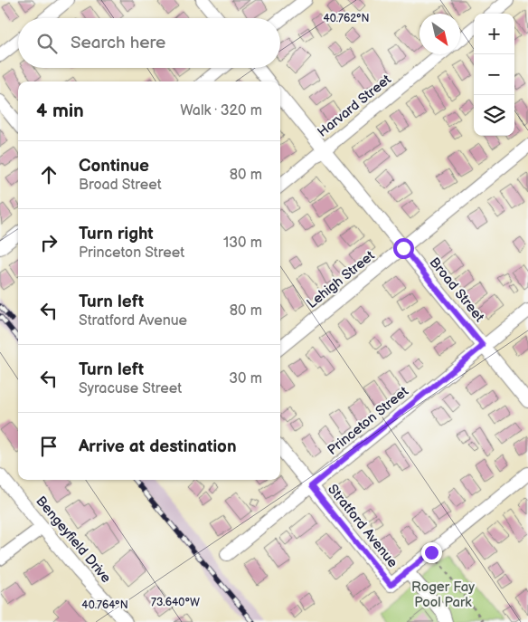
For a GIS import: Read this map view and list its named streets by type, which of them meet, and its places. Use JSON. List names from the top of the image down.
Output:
{
  "streets": {
    "street": [
      "Harvard Street",
      "Lehigh Street",
      "Broad Street",
      "Princeton Street",
      "Stratford Avenue",
      "Bengeyfield Drive"
    ]
  },
  "crossings": [
    ["Harvard Street", "Broad Street"],
    ["Lehigh Street", "Broad Street"],
    ["Broad Street", "Princeton Street"],
    ["Princeton Street", "Stratford Avenue"]
  ],
  "parks": ["Roger Fay Pool Park"],
  "north": "bottom right",
  "page": {
    "map_buttons": ["+", "−"],
    "search": "Search here",
    "heading": ["4 min", "Walk · 320 m"],
    "list": [
      ["Continue", "Broad Street", "80 m"],
      ["Turn right", "Princeton Street", "130 m"],
      ["Turn left", "Stratford Avenue", "80 m"],
      ["Turn left", "Syracuse Street", "30 m"],
      "Arrive at destination"
    ]
  },
  "coordinates": ["40.762°N", "73.640°W", "40.764°N"]
}
